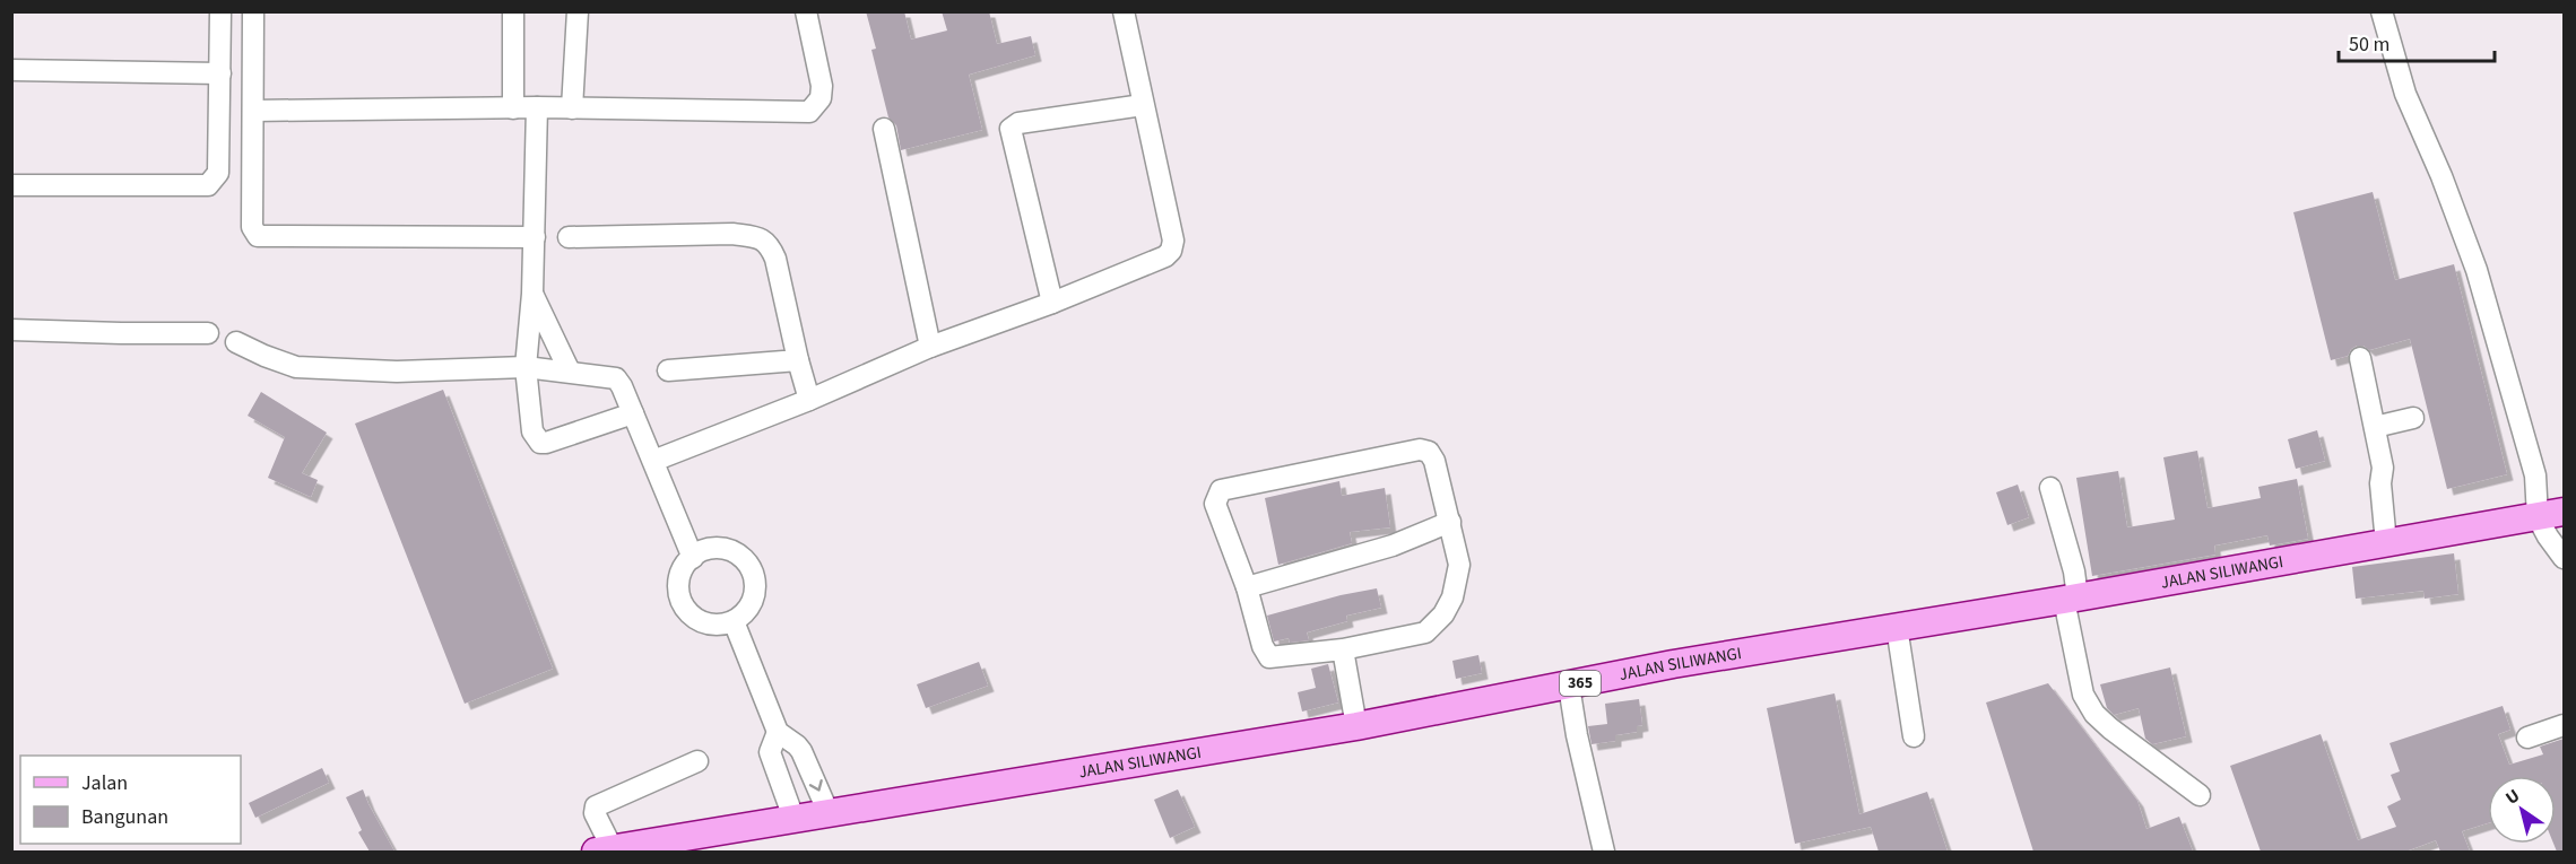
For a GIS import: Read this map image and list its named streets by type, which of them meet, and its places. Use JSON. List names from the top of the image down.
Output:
{
  "streets": {
    "main road": ["JALAN SILIWANGI", "365"]
  },
  "legend": ["Jalan", "Bangunan"],
  "scale_bar": "50 m",
  "north": "top left"
}
